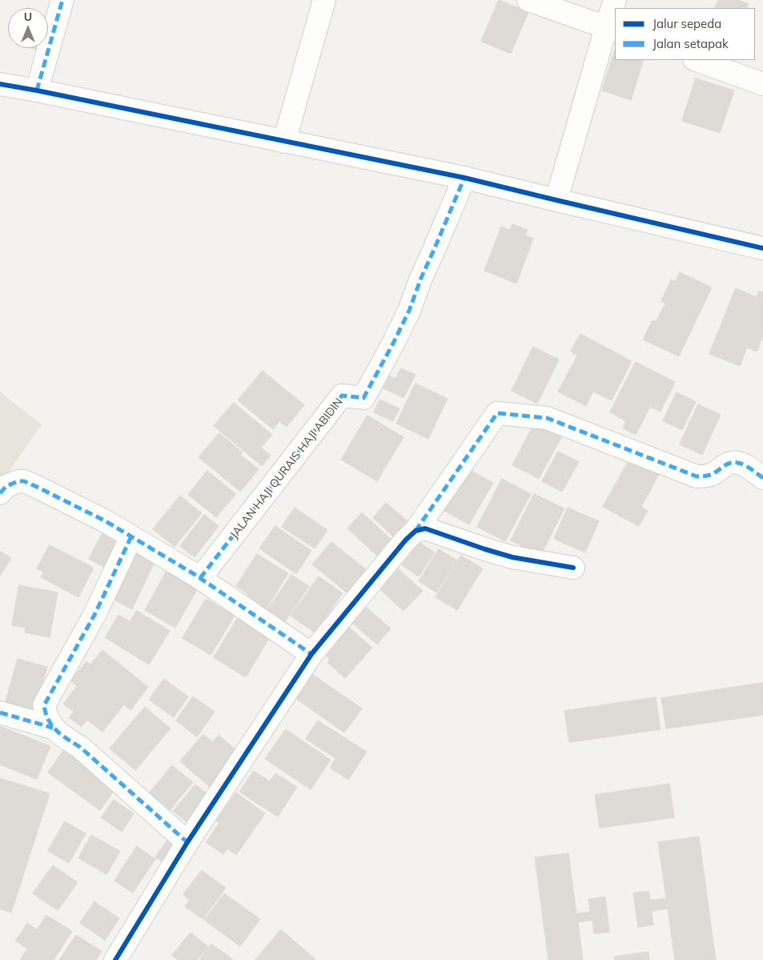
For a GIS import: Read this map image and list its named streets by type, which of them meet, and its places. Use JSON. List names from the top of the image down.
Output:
{
  "streets": {
    "street": ["JALAN HAJI QURAIS HAJI ABIDIN"]
  },
  "legend": ["Jalur sepeda", "Jalan setapak"],
  "north": "top"
}
